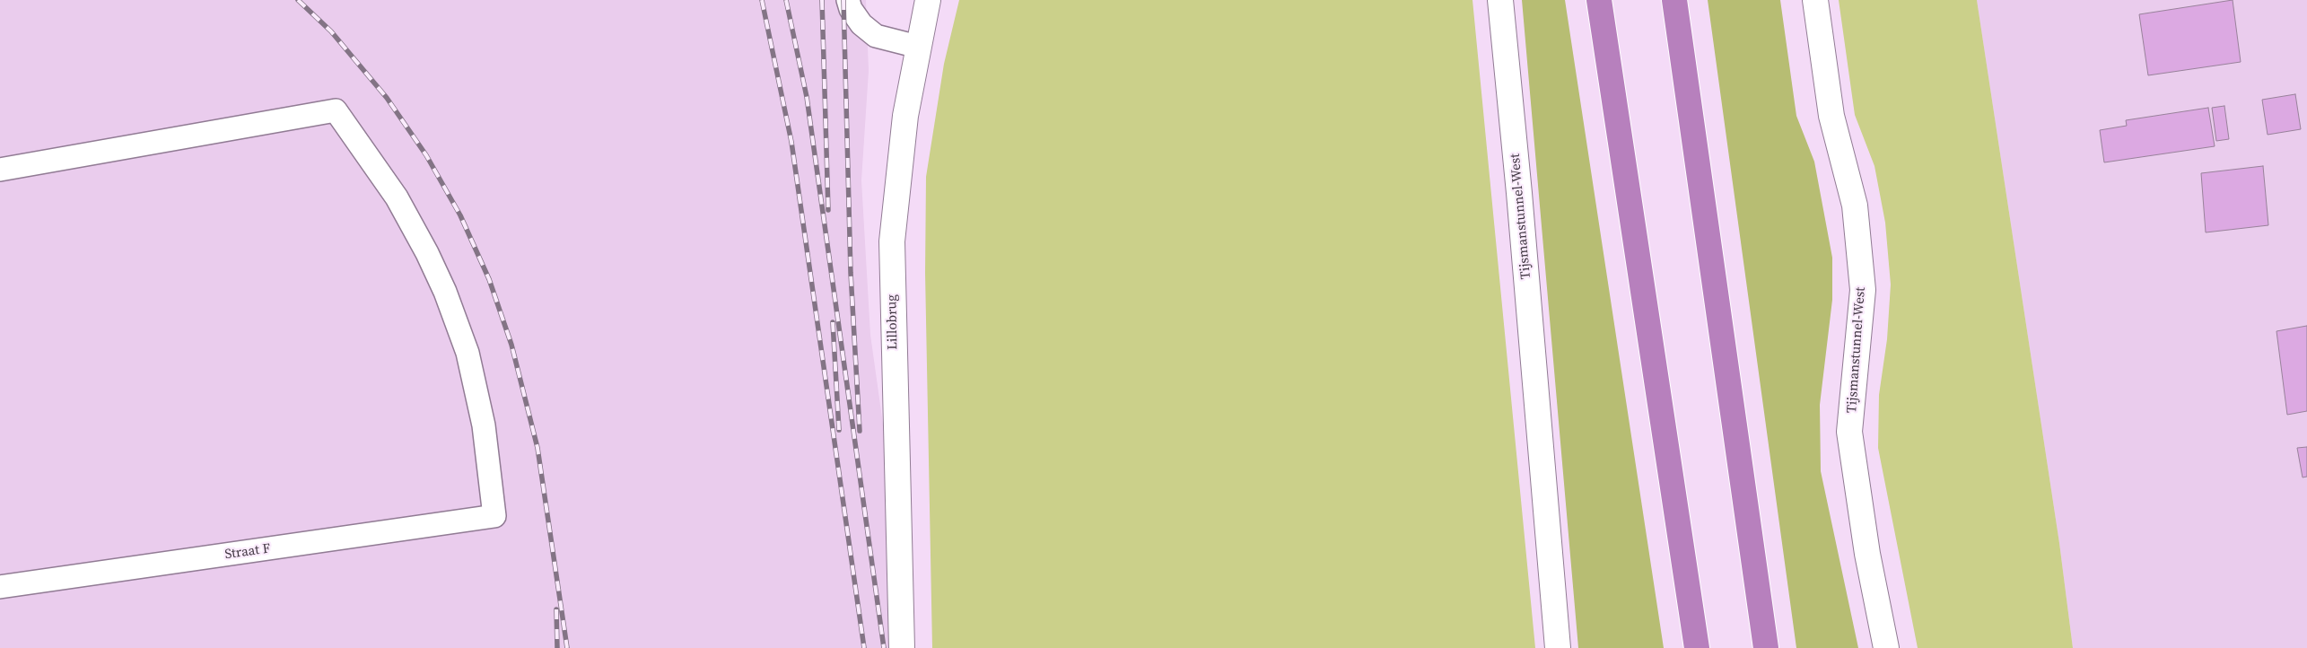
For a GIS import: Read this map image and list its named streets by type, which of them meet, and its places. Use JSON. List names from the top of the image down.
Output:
{
  "streets": {
    "street": ["Tijsmanstunnel-West", "Lillobrug"],
    "lane": ["Straat F"]
  }
}
